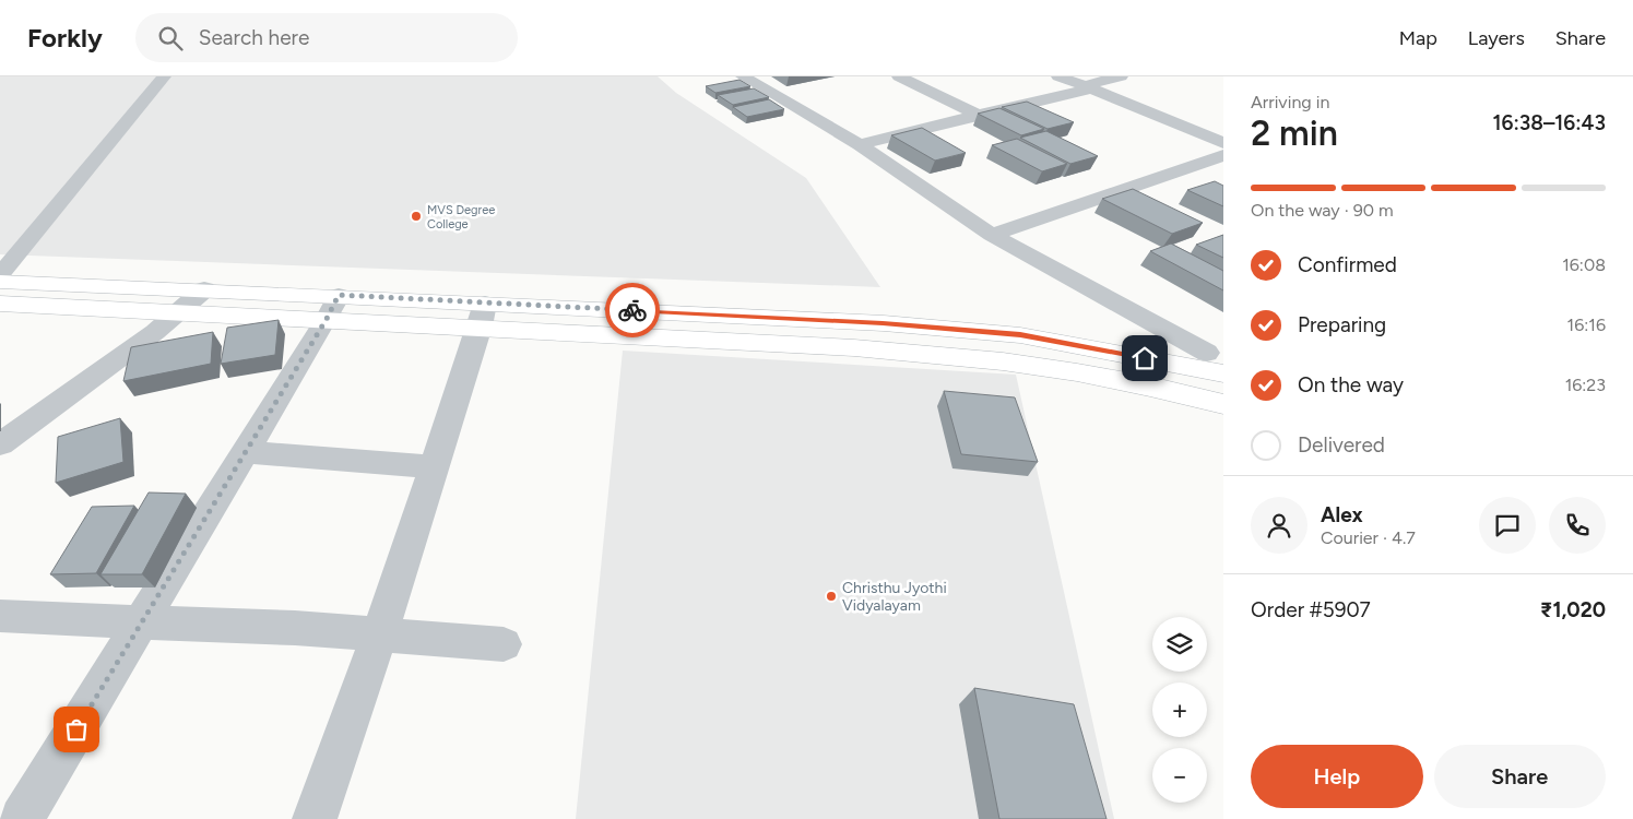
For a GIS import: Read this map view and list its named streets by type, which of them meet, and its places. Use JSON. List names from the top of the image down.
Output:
{
  "places": ["MVS Degree College", "Christhu Jyothi Vidyalayam"],
  "page": {
    "header": "Forkly",
    "search": "Search here",
    "nav": ["Map", "Layers", "Share"],
    "heading": ["2 min", "Arriving in", "16:38–16:43"],
    "panel": [
      "Alex",
      "Courier · 4.7",
      "Order #5907",
      "₹1,020"
    ],
    "bar": "On the way · 90 m",
    "list": [
      ["Confirmed", "16:08"],
      ["Preparing", "16:16"],
      ["On the way", "16:23"],
      "Delivered"
    ],
    "map_buttons": ["+", "−"],
    "buttons": ["Help", "Share"]
  }
}
